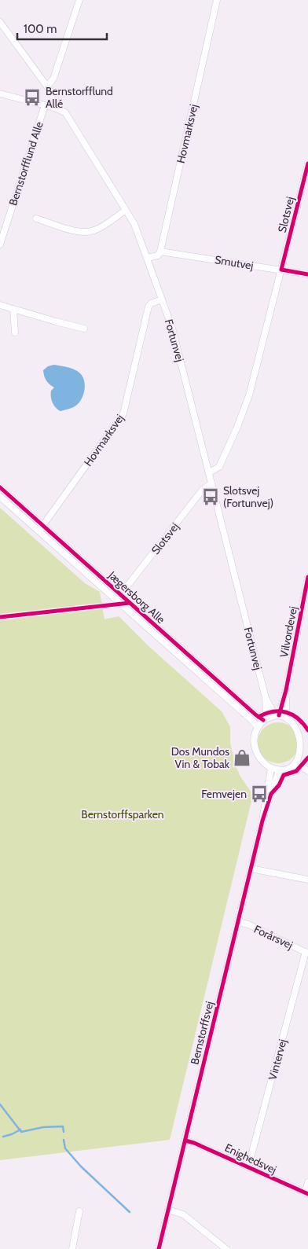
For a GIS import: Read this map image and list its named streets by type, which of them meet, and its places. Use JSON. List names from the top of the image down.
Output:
{
  "streets": {
    "street": [
      "Hovmarksvej",
      "Bernstorfflund Alle",
      "Slotsvej",
      "Smutvej",
      "Fortunvej",
      "Jægersborg Alle",
      "Vilvordevej",
      "Forårsvej",
      "Bernstorffsvej",
      "Vintervej",
      "Enighedsvej"
    ]
  },
  "crossings": [
    ["Hovmarksvej", "Smutvej"],
    ["Hovmarksvej", "Fortunvej"],
    ["Hovmarksvej", "Jægersborg Alle"],
    ["Slotsvej", "Smutvej"],
    ["Slotsvej", "Fortunvej"],
    ["Slotsvej", "Jægersborg Alle"],
    ["Fortunvej", "Jægersborg Alle"],
    ["Fortunvej", "Vilvordevej"],
    ["Fortunvej", "Bernstorffsvej"],
    ["Jægersborg Alle", "Vilvordevej"],
    ["Jægersborg Alle", "Bernstorffsvej"],
    ["Vilvordevej", "Bernstorffsvej"],
    ["Forårsvej", "Bernstorffsvej"],
    ["Forårsvej", "Vintervej"],
    ["Bernstorffsvej", "Enighedsvej"],
    ["Vintervej", "Enighedsvej"]
  ],
  "parks": ["Bernstorffsparken"],
  "places": {
    "bus stop": ["Bernstorfflund Allé", "Slotsvej (Fortunvej)", "Femvejen"],
    "shop": ["Dos Mundos Vin & Tobak"]
  },
  "scale_bar": "100 m"
}
